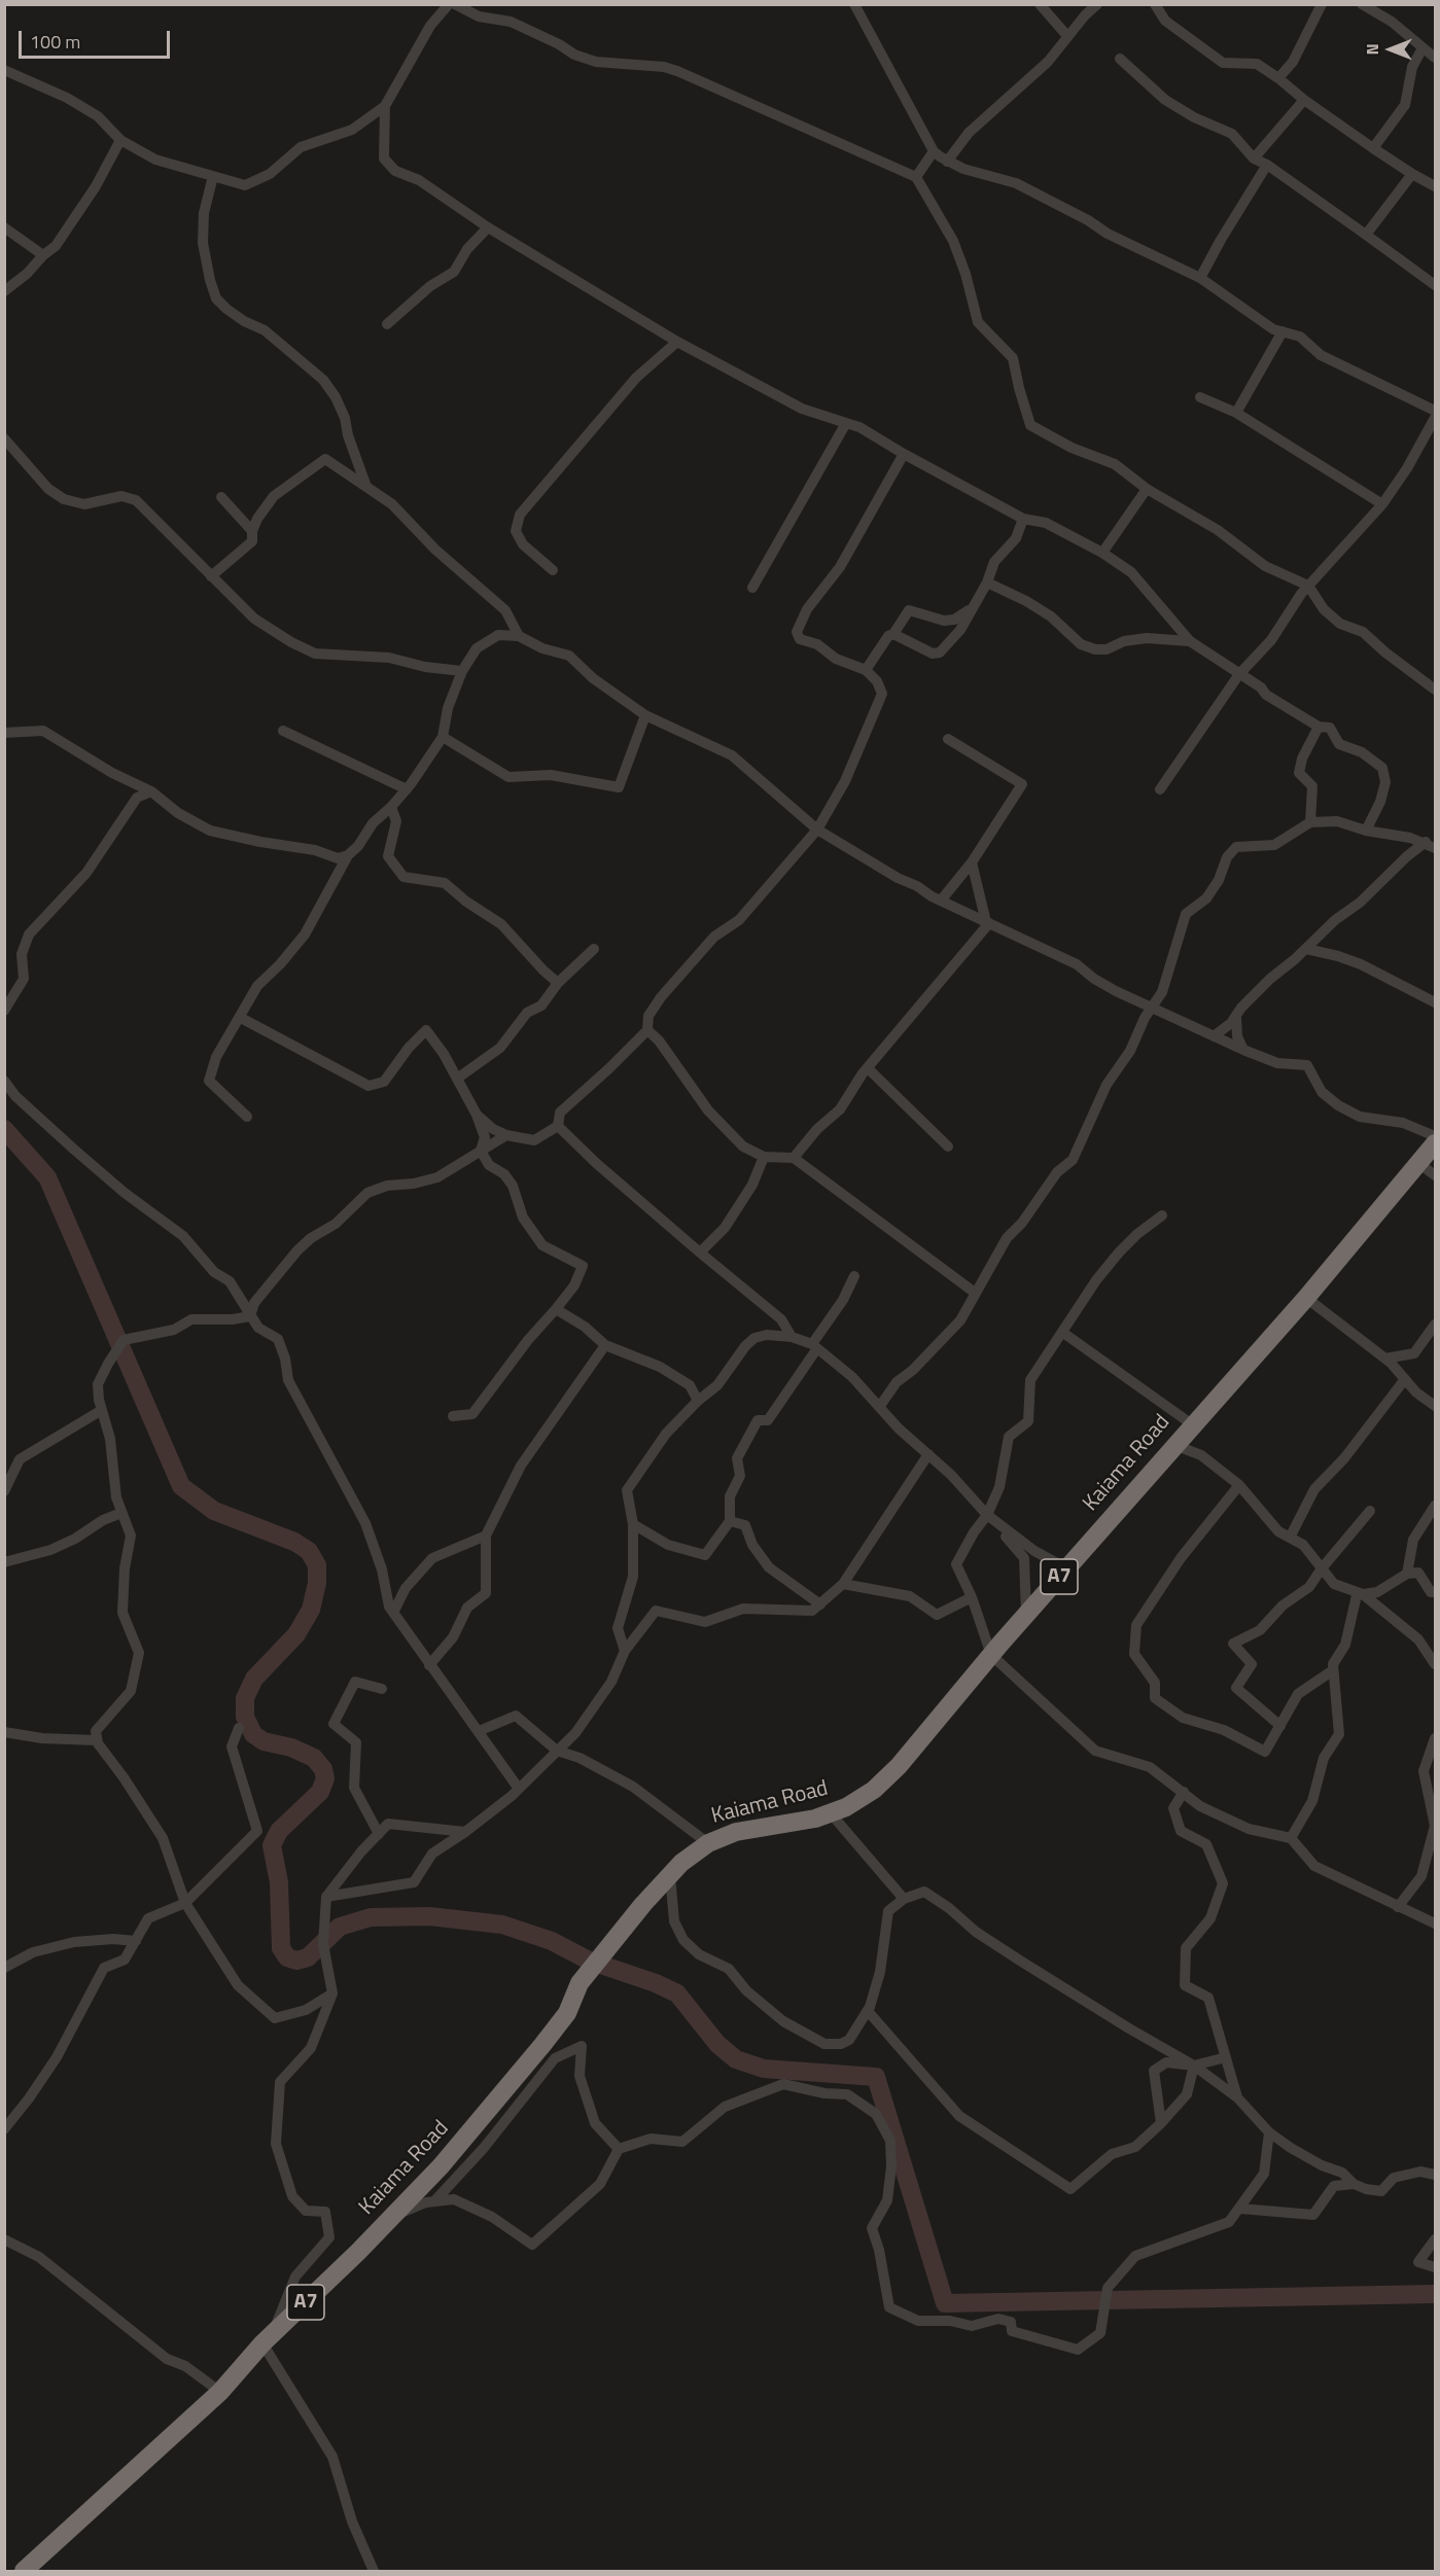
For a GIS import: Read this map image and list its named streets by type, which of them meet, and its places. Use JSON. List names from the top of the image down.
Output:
{
  "streets": {
    "highway": ["Kaiama Road", "A7"]
  },
  "scale_bar": "100 m",
  "north": "left"
}
